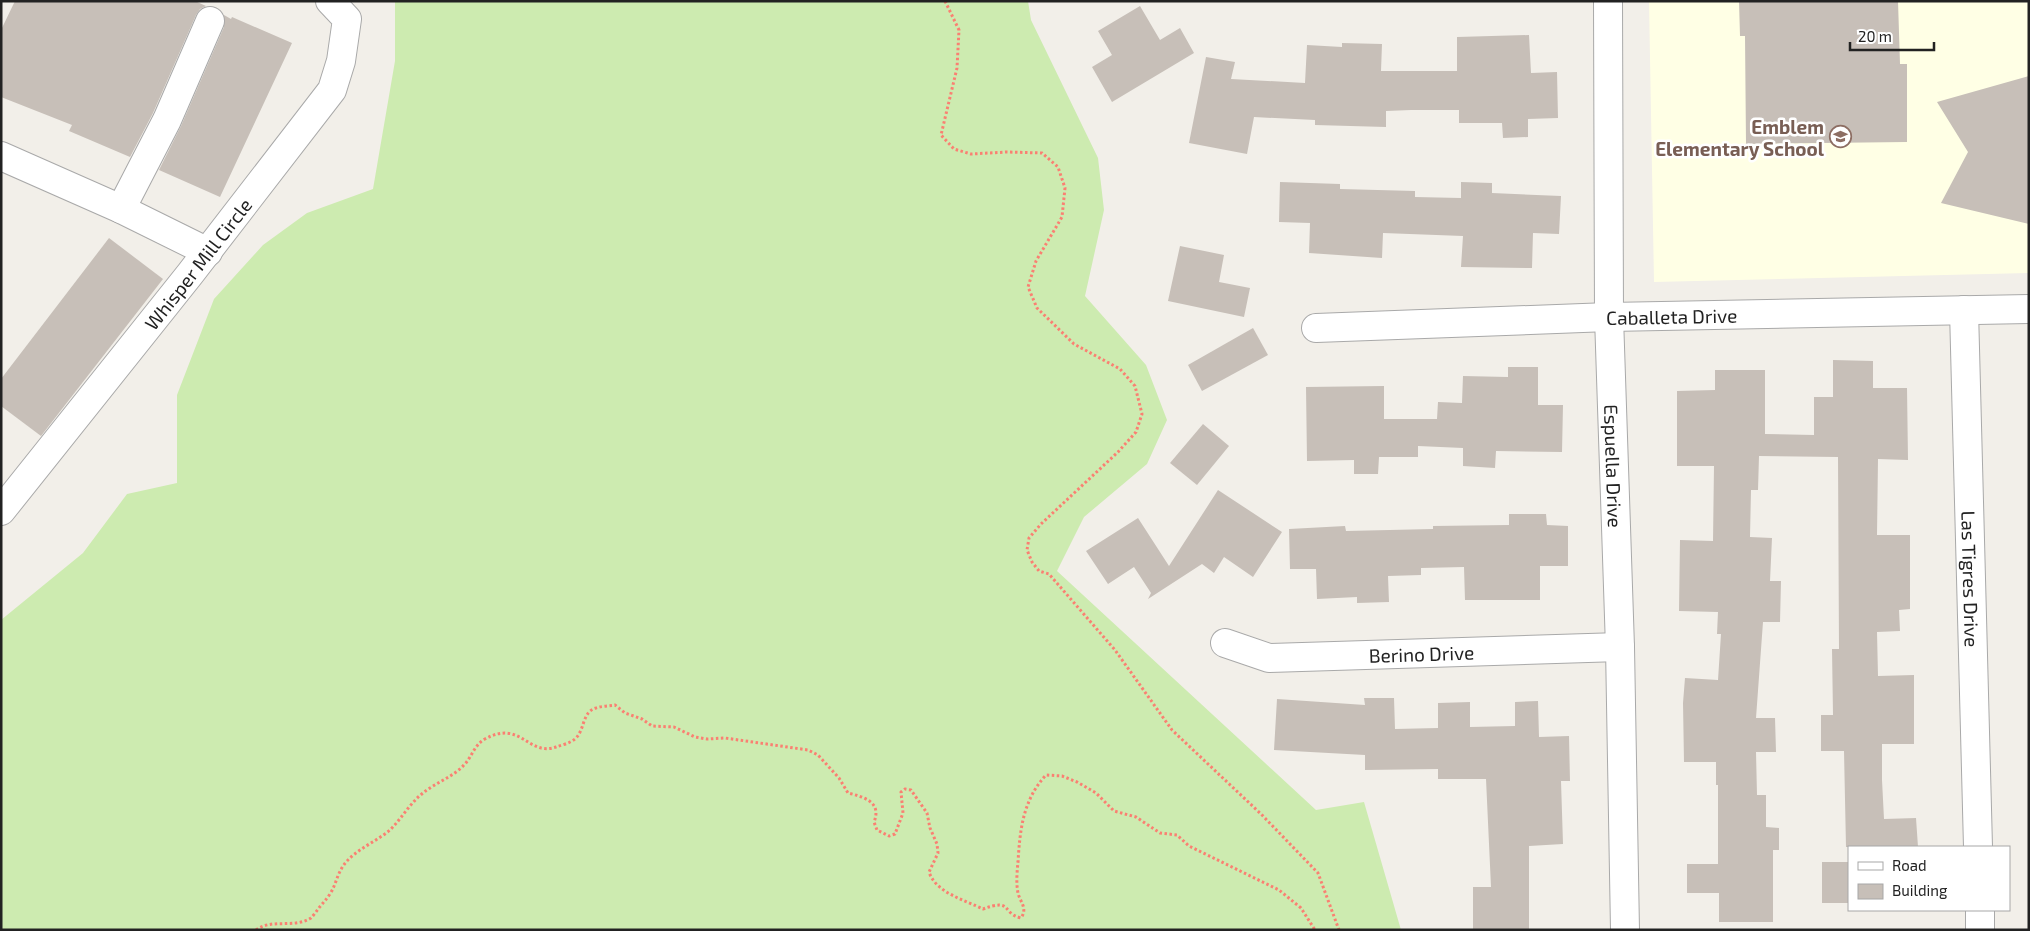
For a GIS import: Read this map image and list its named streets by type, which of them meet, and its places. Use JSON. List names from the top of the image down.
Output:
{
  "streets": {
    "street": [
      "Whisper Mill Circle",
      "Caballeta Drive",
      "Espuella Drive",
      "Las Tigres Drive",
      "Berino Drive"
    ]
  },
  "crossings": [
    ["Caballeta Drive", "Espuella Drive"],
    ["Caballeta Drive", "Las Tigres Drive"],
    ["Espuella Drive", "Berino Drive"]
  ],
  "places": {
    "school or university": ["Emblem Elementary School"]
  },
  "legend": ["Road", "Building"],
  "scale_bar": "20 m"
}
